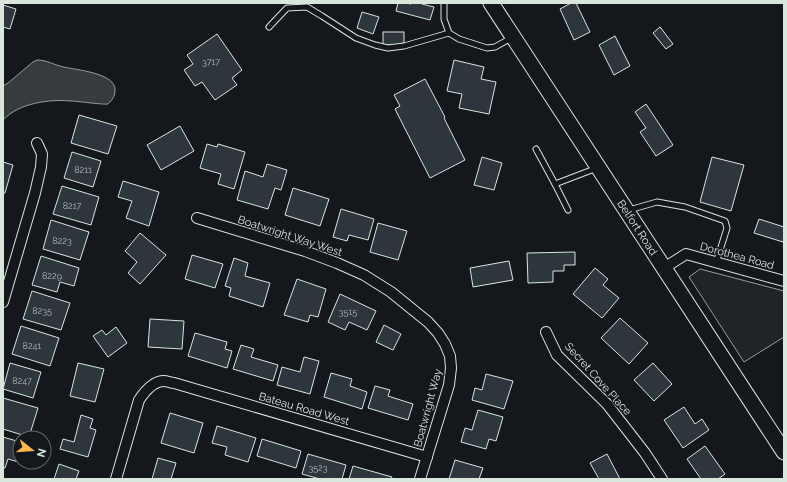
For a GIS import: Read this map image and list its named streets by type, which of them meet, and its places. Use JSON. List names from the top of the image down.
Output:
{
  "streets": {
    "street": [
      "Belfort Road",
      "Boatwright Way West",
      "Dorothea Road",
      "Secret Cove Place",
      "Boatwright Way",
      "Bateau Road West"
    ]
  },
  "crossings": [
    ["Belfort Road", "Dorothea Road"],
    ["Boatwright Way West", "Boatwright Way"],
    ["Boatwright Way", "Bateau Road West"]
  ],
  "house_numbers": [
    "3717",
    "8211",
    "8217",
    "8223",
    "8229",
    "8235",
    "3515",
    "8241",
    "8247",
    "3523"
  ],
  "north": "right"
}
